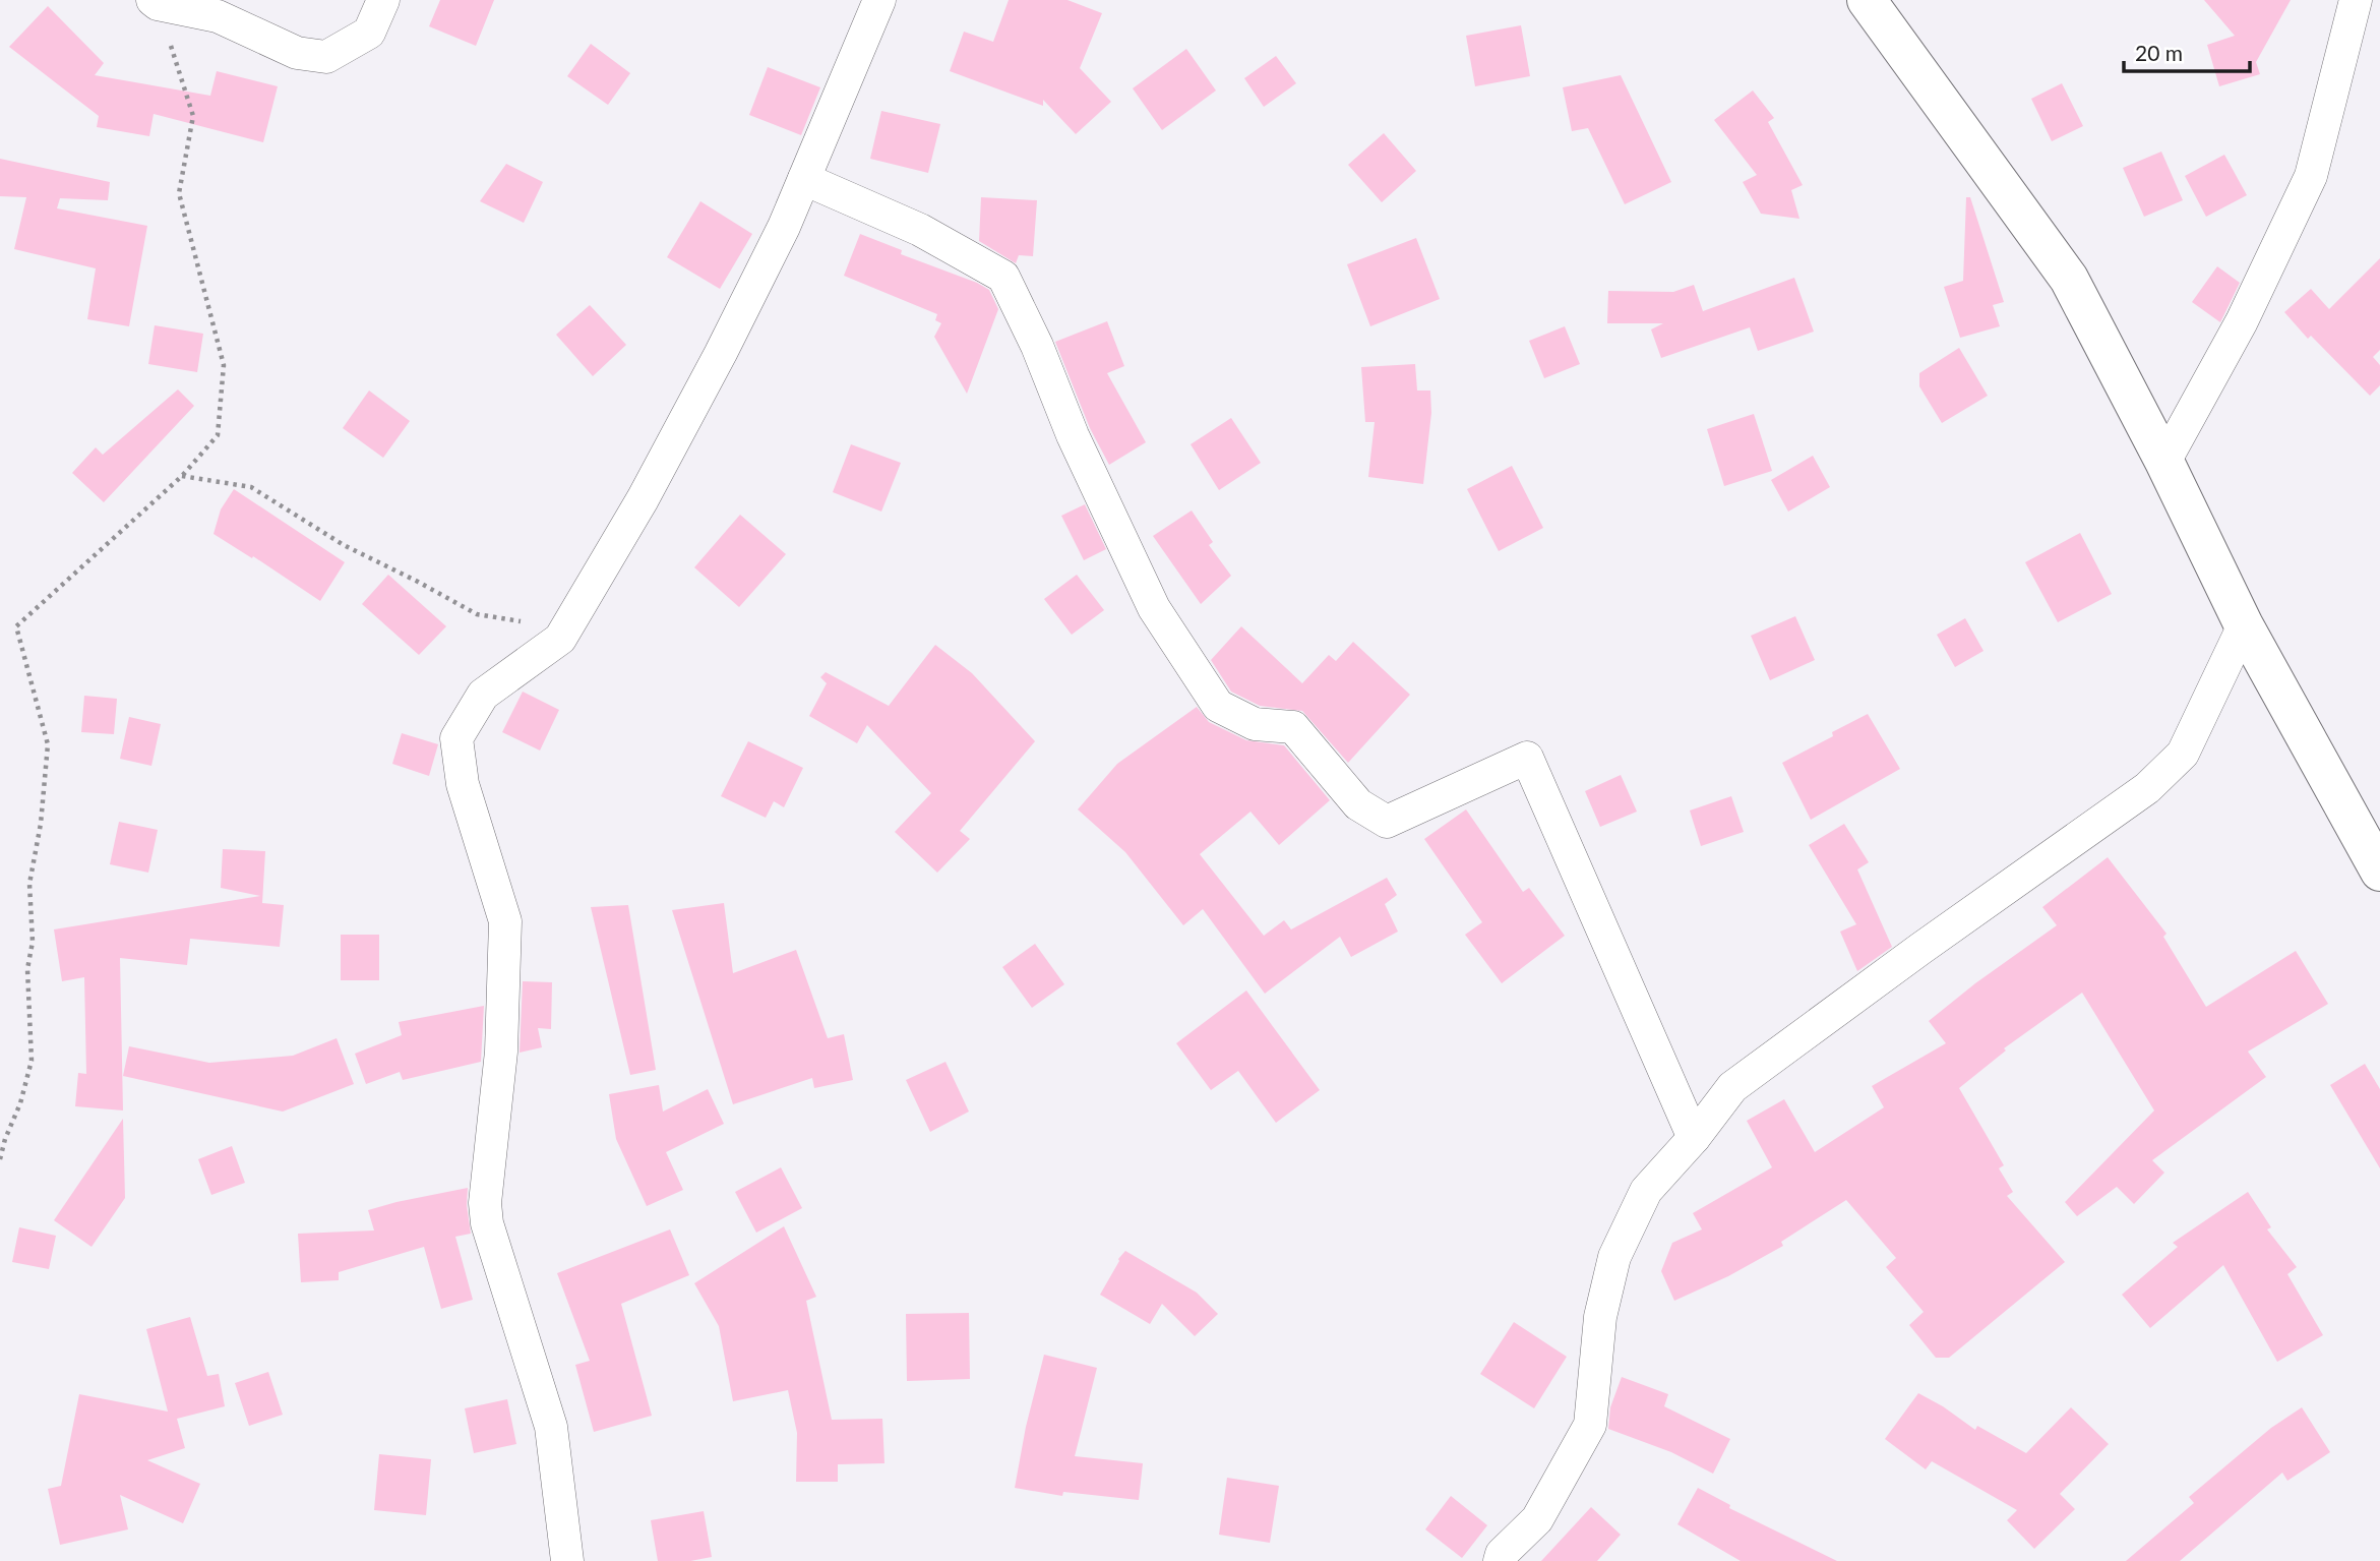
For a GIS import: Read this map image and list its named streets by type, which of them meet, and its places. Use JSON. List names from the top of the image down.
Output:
{
  "scale_bar": "20 m"
}
